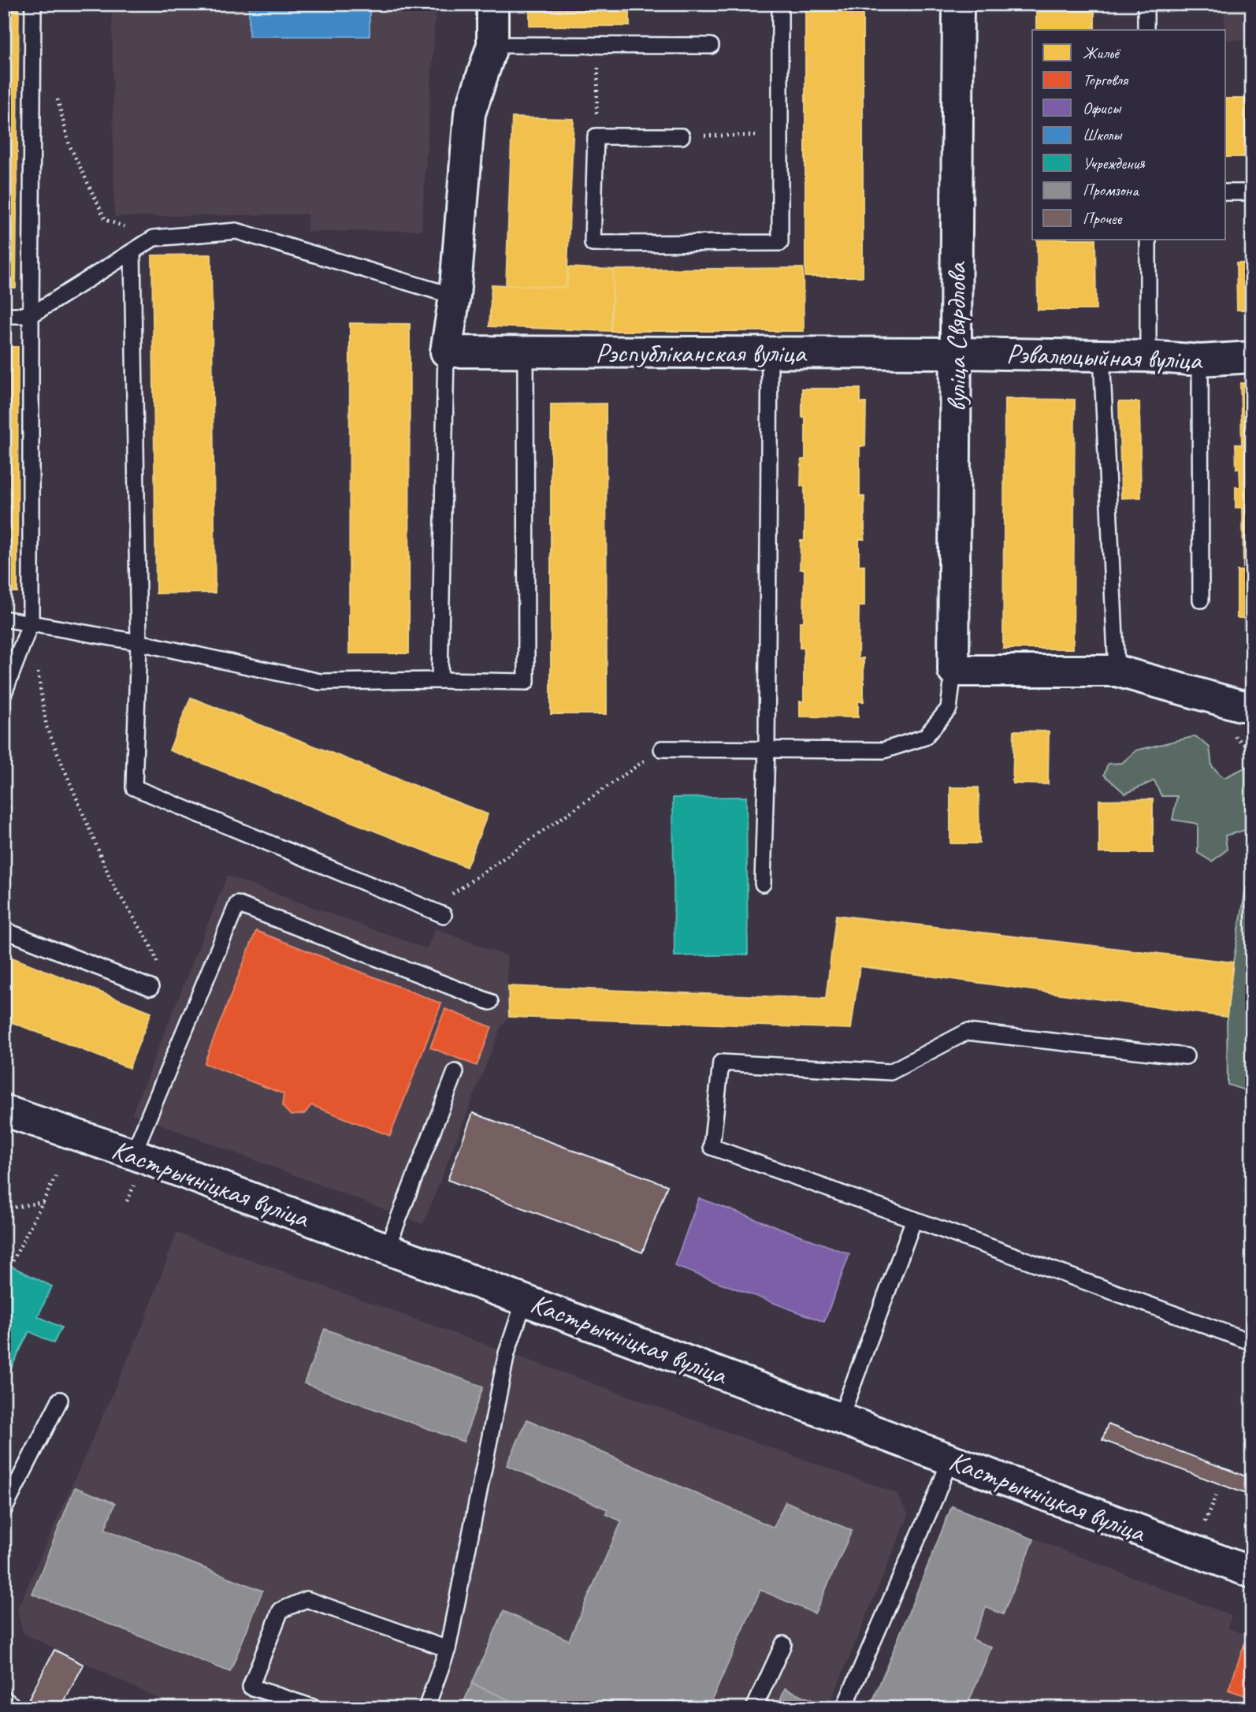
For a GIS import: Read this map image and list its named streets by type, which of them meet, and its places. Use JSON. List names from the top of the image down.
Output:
{
  "streets": {
    "street": [
      "вуліца Свярдлова",
      "Рэспубліканская вуліца",
      "Рэвалюцыйная вуліца",
      "Кастрычніцкая вуліца"
    ]
  },
  "crossings": [
    ["вуліца Свярдлова", "Рэспубліканская вуліца"],
    ["вуліца Свярдлова", "Рэвалюцыйная вуліца"],
    ["Рэспубліканская вуліца", "Рэвалюцыйная вуліца"]
  ],
  "legend": [
    "Жильё",
    "Торговля",
    "Офисы",
    "Школы",
    "Учреждения",
    "Промзона",
    "Прочее"
  ]
}
